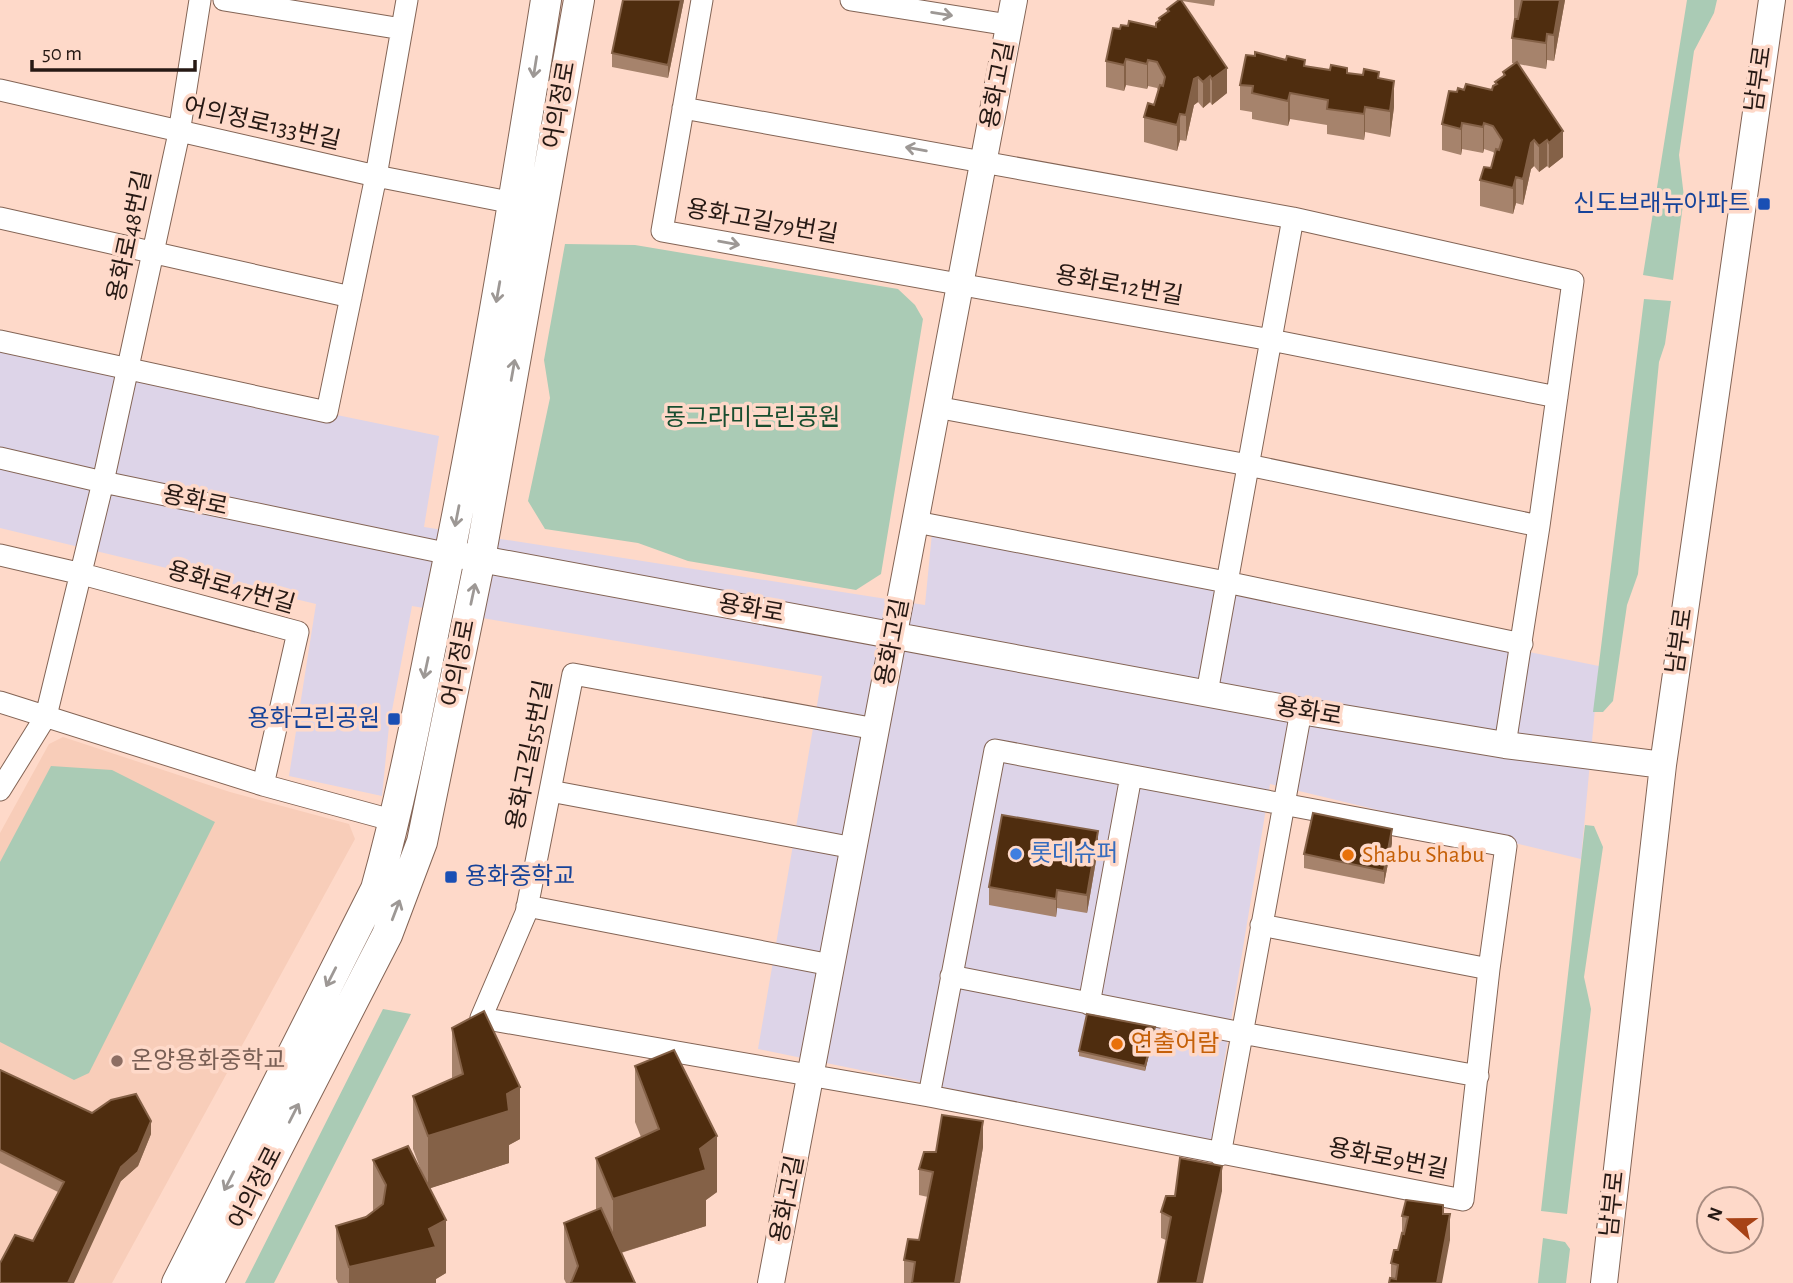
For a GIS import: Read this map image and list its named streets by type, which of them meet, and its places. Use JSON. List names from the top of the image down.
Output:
{
  "streets": {
    "main road": ["어의정로"],
    "street": [
      "남부로",
      "용화고길",
      "어의정로133번길",
      "용화고길79번길",
      "용화로48번길",
      "용화로12번길",
      "용화로",
      "용화로47번길",
      "용화고길55번길",
      "용화로9번길"
    ]
  },
  "crossings": [
    ["남부로", "용화로"],
    ["용화고길", "용화고길79번길"],
    ["용화고길", "용화로12번길"],
    ["용화고길", "용화로"],
    ["용화고길", "용화고길55번길"],
    ["용화고길", "용화로9번길"],
    ["어의정로", "어의정로133번길"],
    ["어의정로", "용화로"],
    ["어의정로133번길", "용화로48번길"],
    ["용화고길79번길", "용화로12번길"],
    ["용화로48번길", "용화로"],
    ["용화고길55번길", "용화로9번길"]
  ],
  "parks": ["동그라미근린공원"],
  "places": {
    "transit": ["신도브래뉴아파트", "용화근린공원", "용화중학교"],
    "other": [
      "롯데슈퍼",
      "Shabu Shabu",
      "연출어람",
      "온양용화중학교"
    ]
  },
  "scale_bar": "50 m",
  "north": "left"
}
